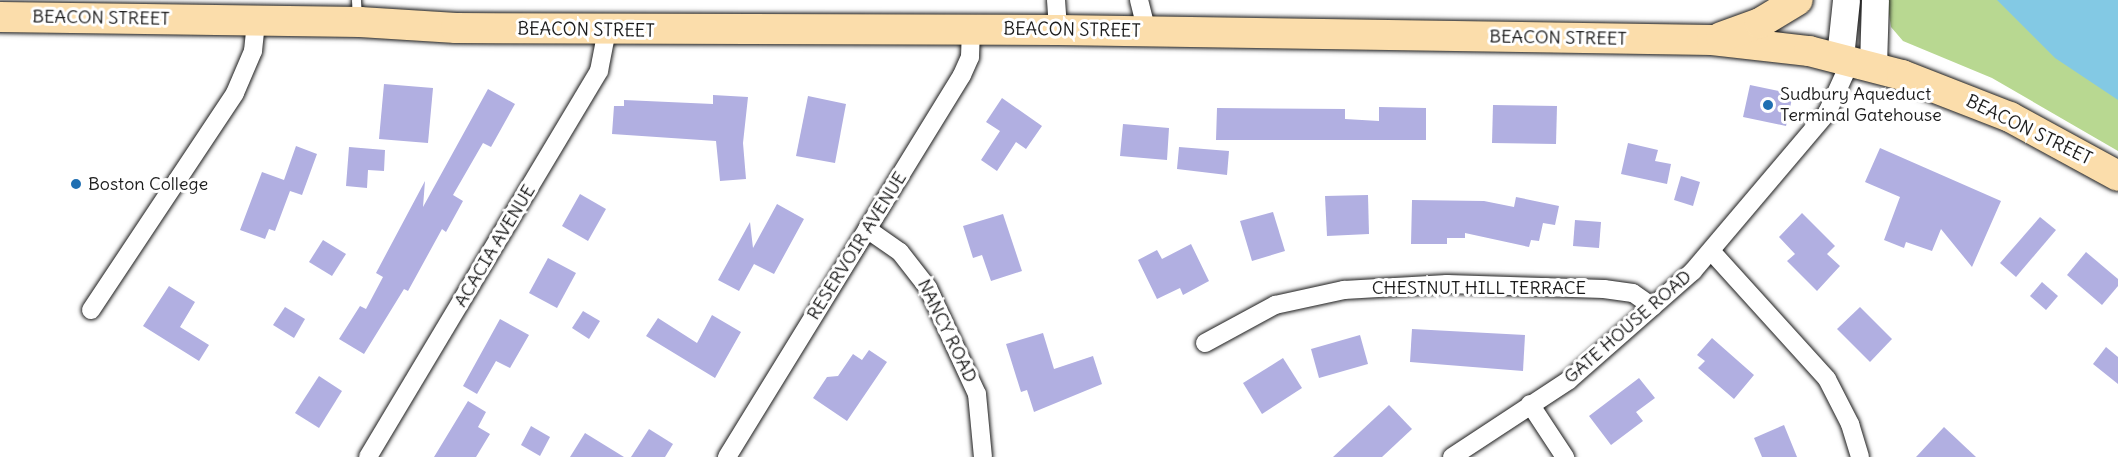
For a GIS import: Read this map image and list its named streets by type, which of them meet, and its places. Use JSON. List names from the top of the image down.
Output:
{
  "streets": {
    "main road": ["BEACON STREET"],
    "street": [
      "ACACIA AVENUE",
      "RESERVOIR AVENUE",
      "CHESTNUT HILL TERRACE",
      "GATE HOUSE ROAD",
      "NANCY ROAD"
    ]
  },
  "crossings": [
    ["BEACON STREET", "ACACIA AVENUE"],
    ["BEACON STREET", "RESERVOIR AVENUE"],
    ["BEACON STREET", "GATE HOUSE ROAD"],
    ["RESERVOIR AVENUE", "NANCY ROAD"],
    ["CHESTNUT HILL TERRACE", "GATE HOUSE ROAD"]
  ],
  "places": ["Sudbury Aqueduct Terminal Gatehouse", "Boston College"]
}
